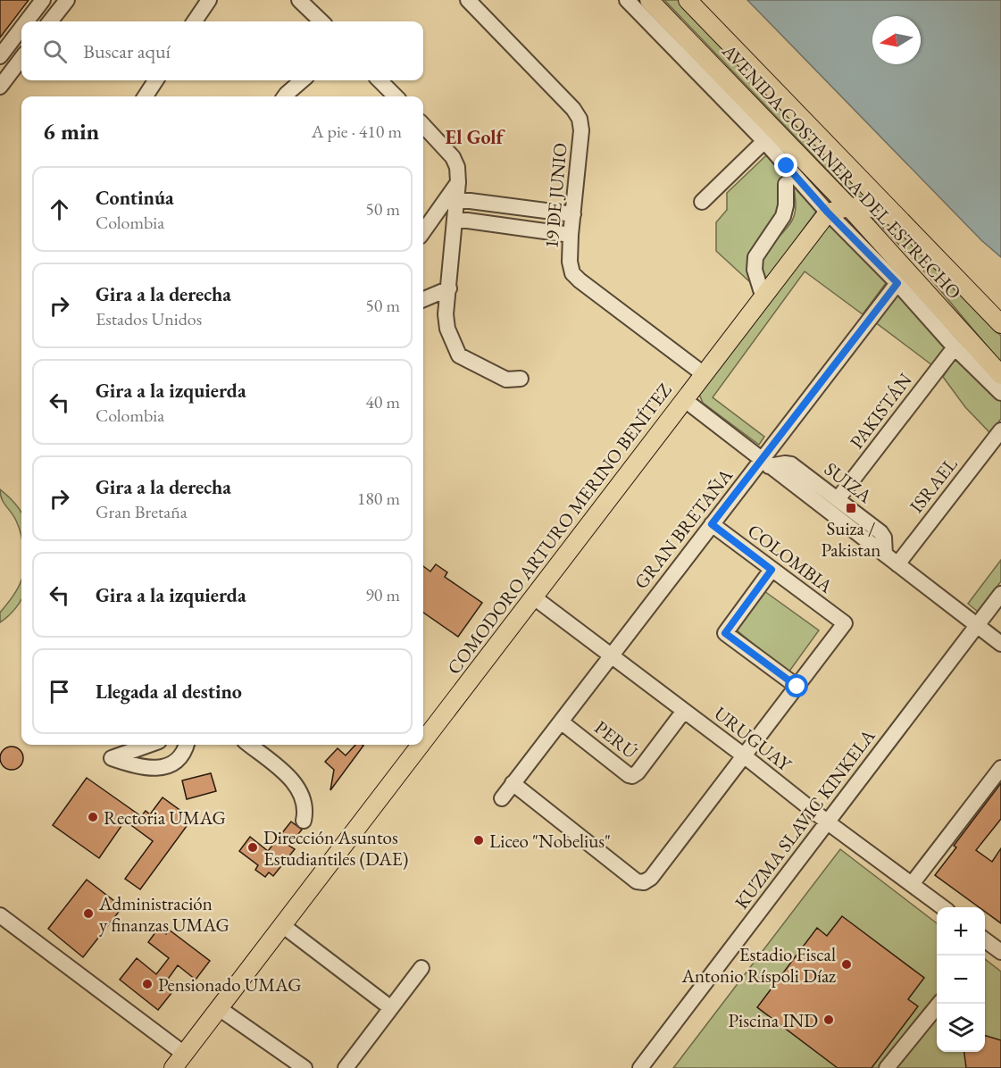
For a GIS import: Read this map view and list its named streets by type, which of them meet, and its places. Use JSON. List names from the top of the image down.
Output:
{
  "streets": {
    "main road": ["AVENIDA COSTANERA DEL ESTRECHO", "COMODORO ARTURO MERINO BENÍTEZ"],
    "street": [
      "19 DE JUNIO",
      "PAKISTÁN",
      "SUIZA",
      "ISRAEL",
      "GRAN BRETAÑA",
      "COLOMBIA",
      "URUGUAY",
      "PERÚ",
      "KUZMA SLAVIC KINKELA"
    ]
  },
  "crossings": [
    ["19 DE JUNIO", "COMODORO ARTURO MERINO BENÍTEZ"],
    ["PAKISTÁN", "SUIZA"],
    ["SUIZA", "ISRAEL"],
    ["SUIZA", "COMODORO ARTURO MERINO BENÍTEZ"],
    ["SUIZA", "GRAN BRETAÑA"],
    ["SUIZA", "KUZMA SLAVIC KINKELA"],
    ["COMODORO ARTURO MERINO BENÍTEZ", "URUGUAY"],
    ["GRAN BRETAÑA", "COLOMBIA"],
    ["GRAN BRETAÑA", "URUGUAY"],
    ["GRAN BRETAÑA", "PERÚ"],
    ["URUGUAY", "PERÚ"],
    ["URUGUAY", "KUZMA SLAVIC KINKELA"]
  ],
  "districts": ["El Golf"],
  "places": {
    "transit": ["Suiza / Pakistan"],
    "other": [
      "Rectoria UMAG",
      "Liceo \"Nobelius\"",
      "Dirección Asuntos Estudiantiles (DAE)",
      "Administración y finanzas UMAG",
      "Estadio Fiscal Antonio Ríspoli Díaz",
      "Pensionado UMAG",
      "Piscina IND"
    ]
  },
  "north": "left",
  "page": {
    "search": "Buscar aquí",
    "heading": ["6 min", "A pie · 410 m"],
    "list": [
      ["Continúa", "Colombia", "50 m"],
      ["Gira a la derecha", "Estados Unidos", "50 m"],
      ["Gira a la izquierda", "Colombia", "40 m"],
      ["Gira a la derecha", "Gran Bretaña", "180 m"],
      ["Gira a la izquierda", "90 m"],
      "Llegada al destino"
    ],
    "map_buttons": ["+", "−"]
  }
}
